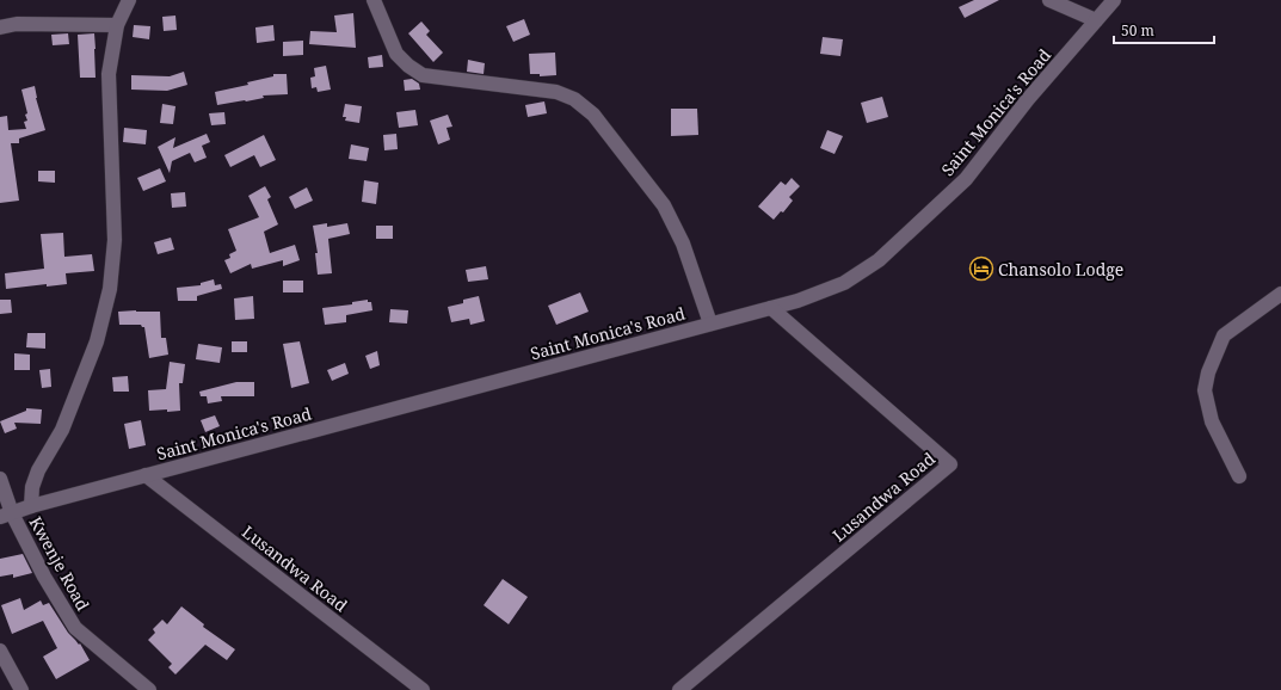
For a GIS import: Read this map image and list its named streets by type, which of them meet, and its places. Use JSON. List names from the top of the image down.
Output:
{
  "streets": {
    "street": ["Saint Monica's Road", "Lusandwa Road", "Kwenje Road"]
  },
  "crossings": [
    ["Saint Monica's Road", "Lusandwa Road"],
    ["Saint Monica's Road", "Kwenje Road"]
  ],
  "places": {
    "hotel": ["Chansolo Lodge"]
  },
  "scale_bar": "50 m"
}
